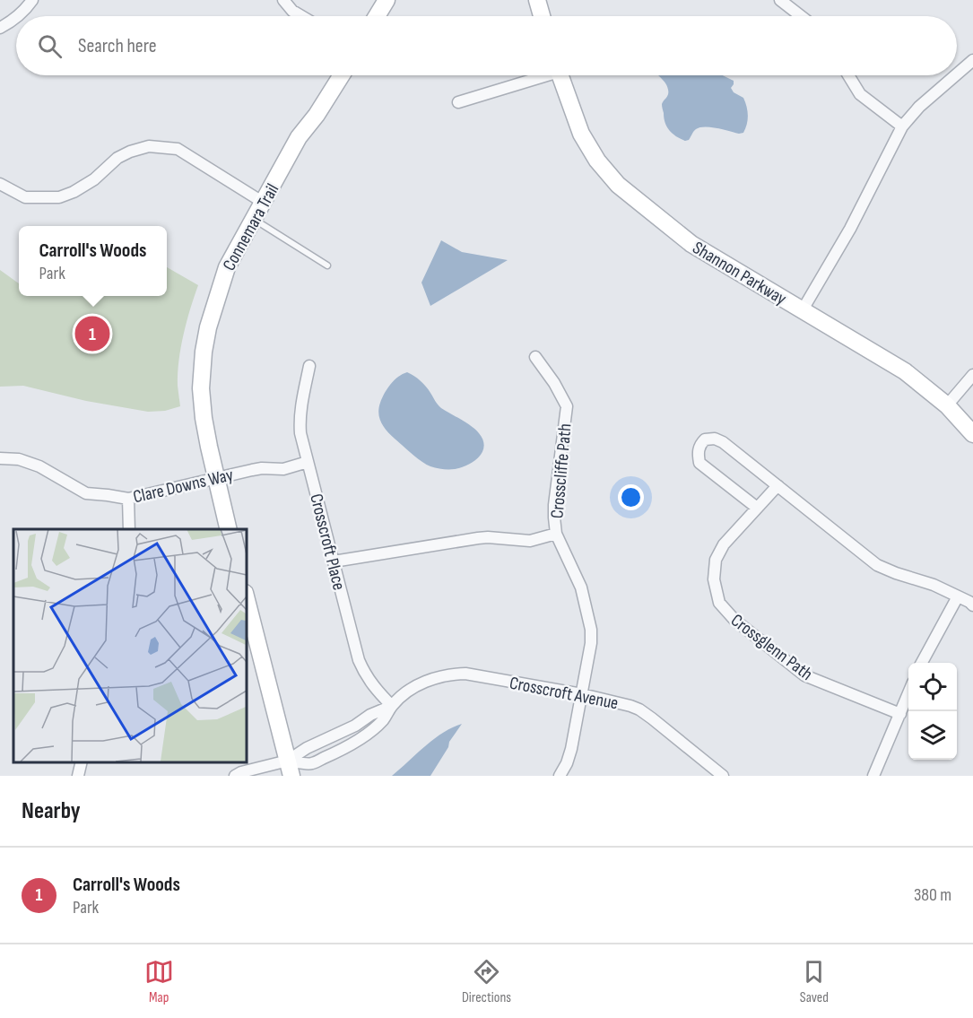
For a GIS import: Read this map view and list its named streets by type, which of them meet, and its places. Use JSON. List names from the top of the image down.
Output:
{
  "streets": {
    "street": [
      "Connemara Trail",
      "Shannon Parkway",
      "Crosscliffe Path",
      "Clare Downs Way",
      "Crosscroft Place",
      "Crossglenn Path",
      "Crosscroft Avenue"
    ]
  },
  "crossings": [
    ["Connemara Trail", "Clare Downs Way"],
    ["Crosscliffe Path", "Crosscroft Avenue"],
    ["Clare Downs Way", "Crosscroft Place"],
    ["Crosscroft Place", "Crosscroft Avenue"]
  ],
  "page": {
    "search": "Search here",
    "popup": ["Carroll's Woods", "Park"],
    "pins": "1",
    "heading": "Nearby",
    "list": [
      {
        "mark": "1",
        "name": "Carroll's Woods",
        "note": "Park",
        "value": "380 m"
      }
    ],
    "nav": ["Map", "Directions", "Saved"]
  }
}
